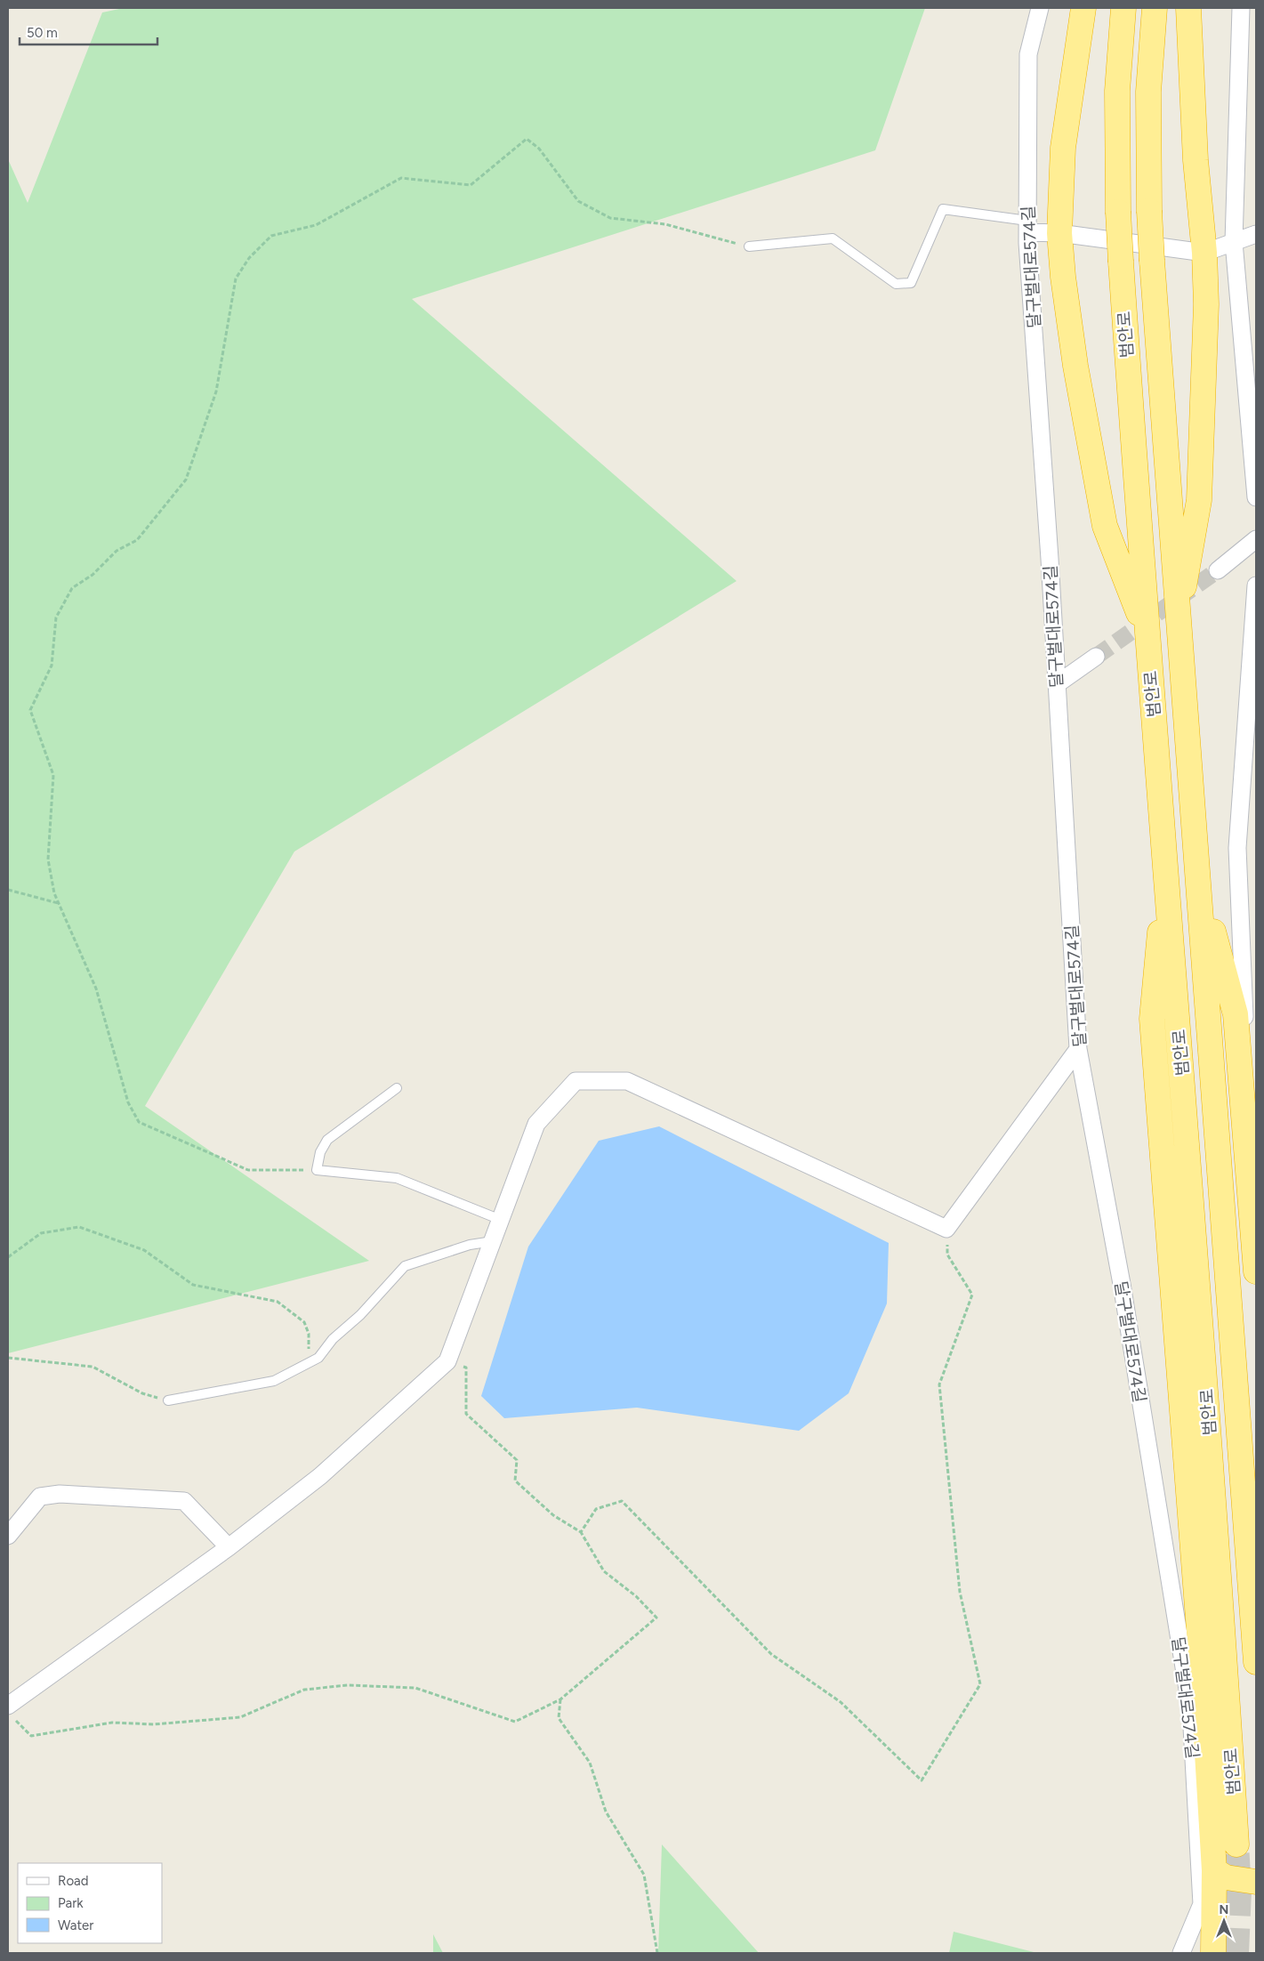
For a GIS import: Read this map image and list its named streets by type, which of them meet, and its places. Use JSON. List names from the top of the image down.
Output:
{
  "streets": {
    "highway": ["범안로"],
    "street": ["달구벌대로574길"]
  },
  "legend": ["Road", "Park", "Water"],
  "scale_bar": "50 m",
  "north": "top"
}
